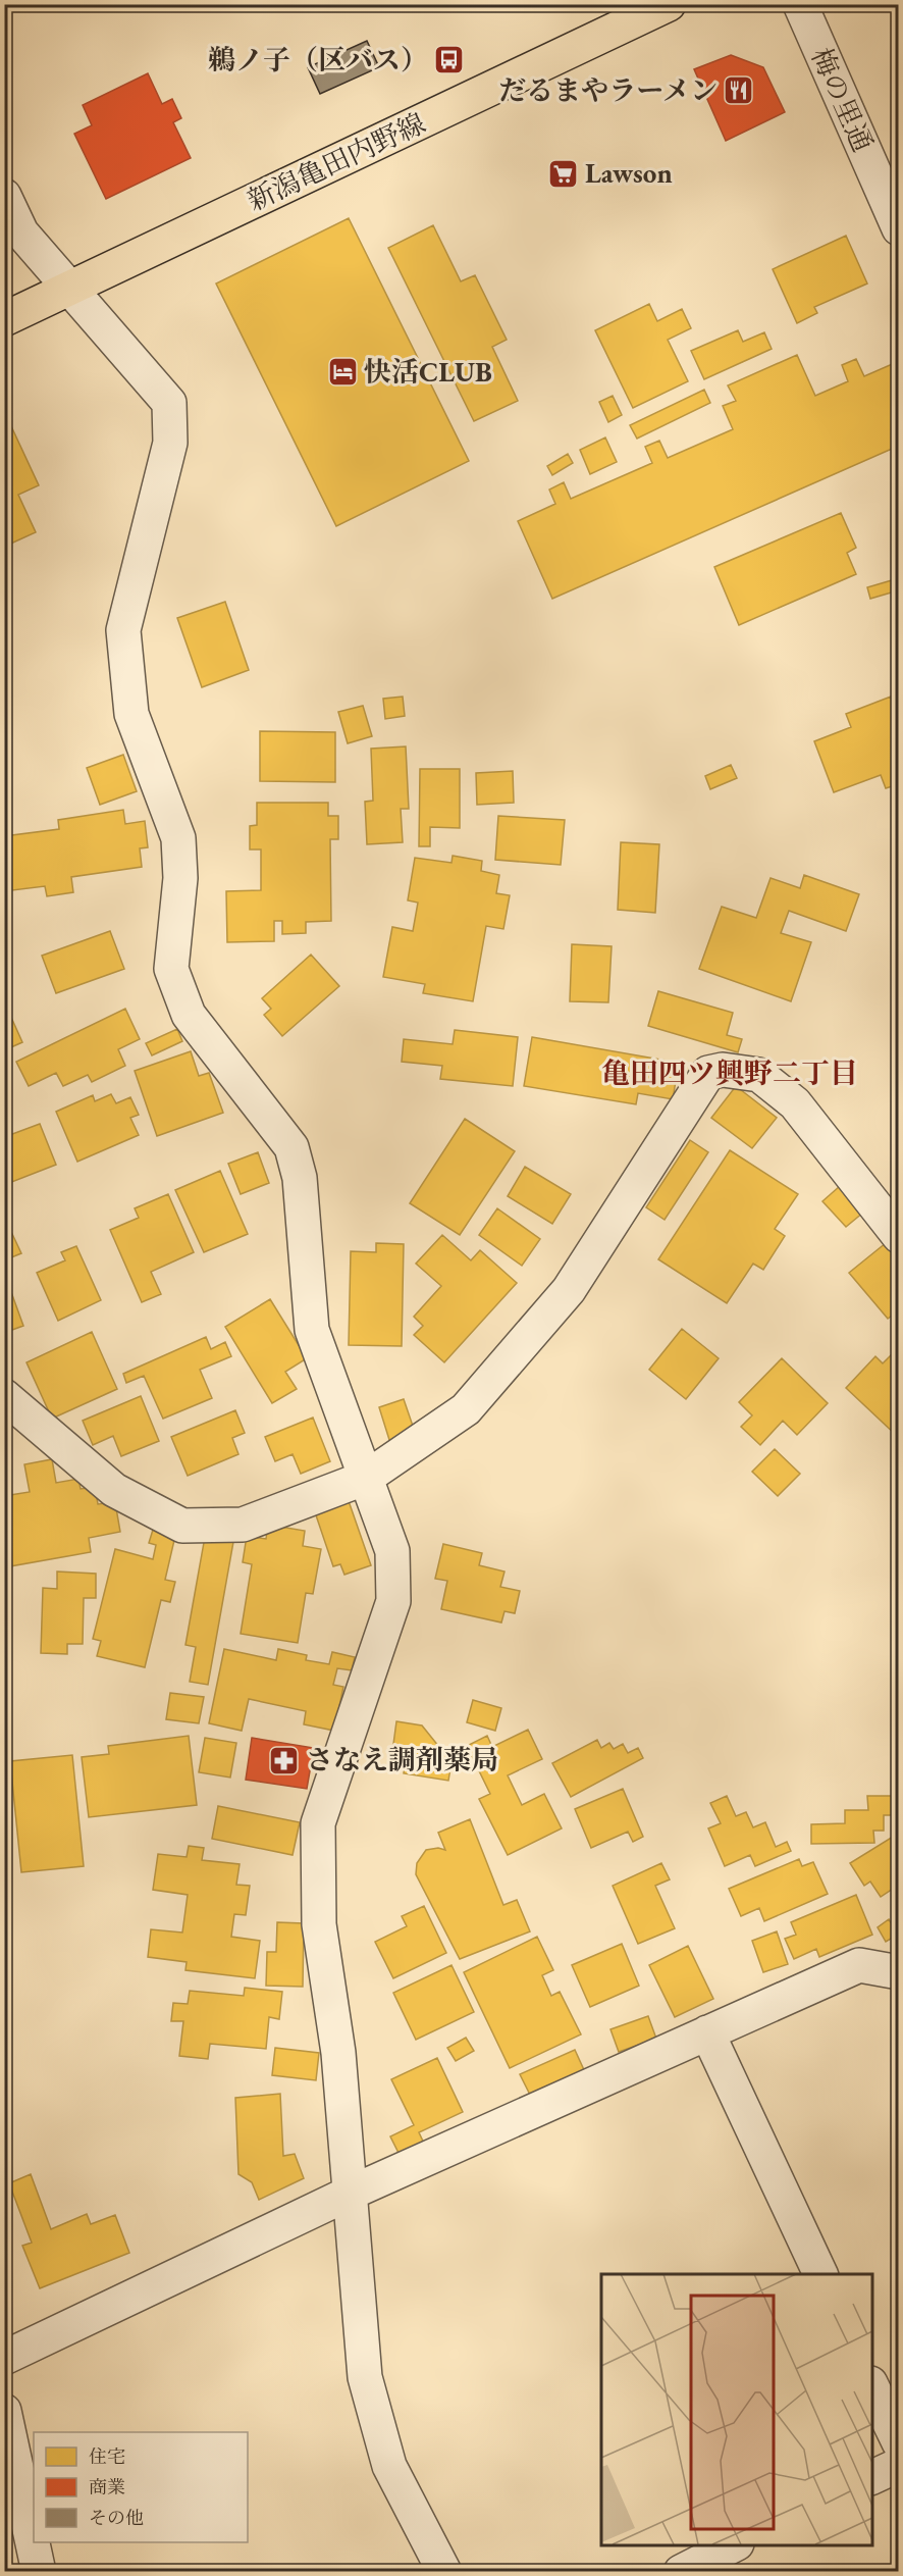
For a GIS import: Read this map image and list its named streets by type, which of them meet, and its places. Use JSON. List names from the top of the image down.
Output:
{
  "streets": {
    "main road": ["新潟亀田内野線"],
    "street": ["梅の里通"]
  },
  "districts": ["亀田四ツ興野二丁目"],
  "places": {
    "bus stop": ["鵜ノ子（区バス）"],
    "restaurant": ["だるまやラーメン"],
    "supermarket": ["Lawson"],
    "hotel": ["快活CLUB"],
    "pharmacy": ["さなえ調剤薬局"]
  },
  "legend": ["住宅", "商業", "その他"]
}
